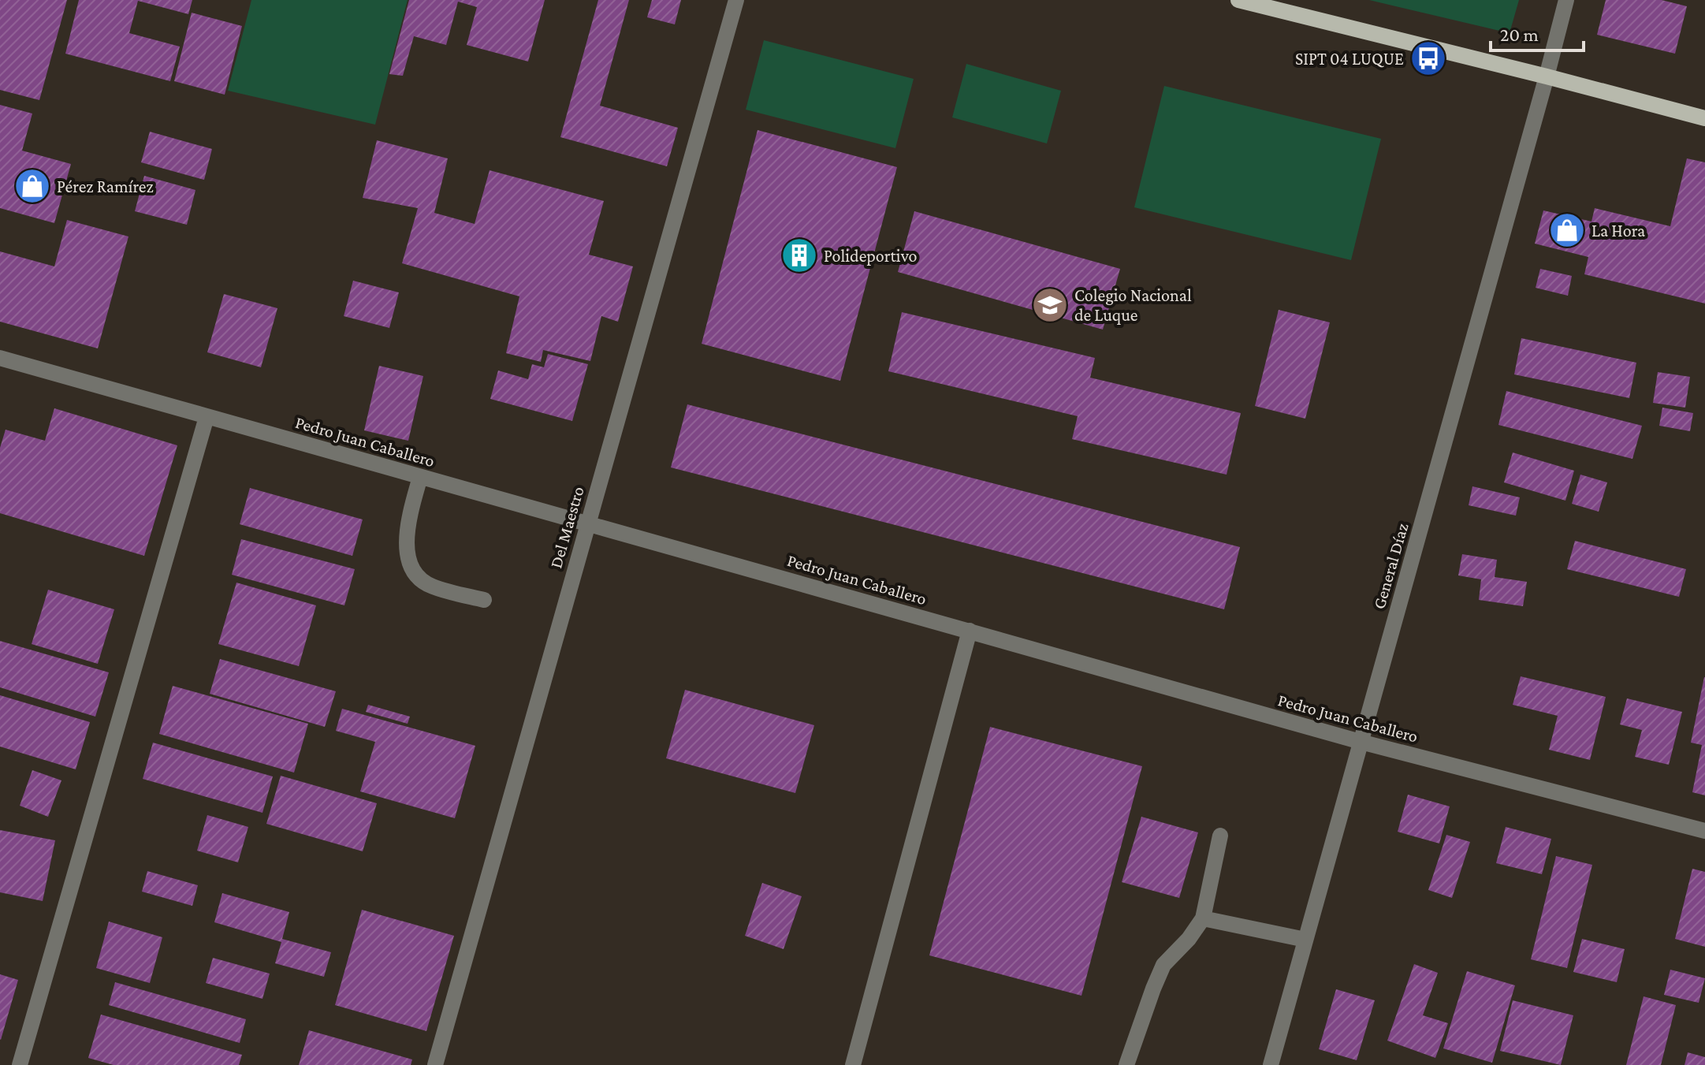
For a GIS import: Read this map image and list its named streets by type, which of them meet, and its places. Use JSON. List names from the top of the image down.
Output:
{
  "streets": {
    "street": ["Pedro Juan Caballero", "Del Maestro", "General Díaz"]
  },
  "crossings": [
    ["Pedro Juan Caballero", "Del Maestro"],
    ["Pedro Juan Caballero", "General Díaz"]
  ],
  "places": {
    "bus stop": ["SIPT 04 LUQUE"],
    "shop": ["Pérez Ramírez", "La Hora"],
    "building": ["Polideportivo"],
    "school or university": ["Colegio Nacional de Luque"]
  },
  "scale_bar": "20 m"
}
